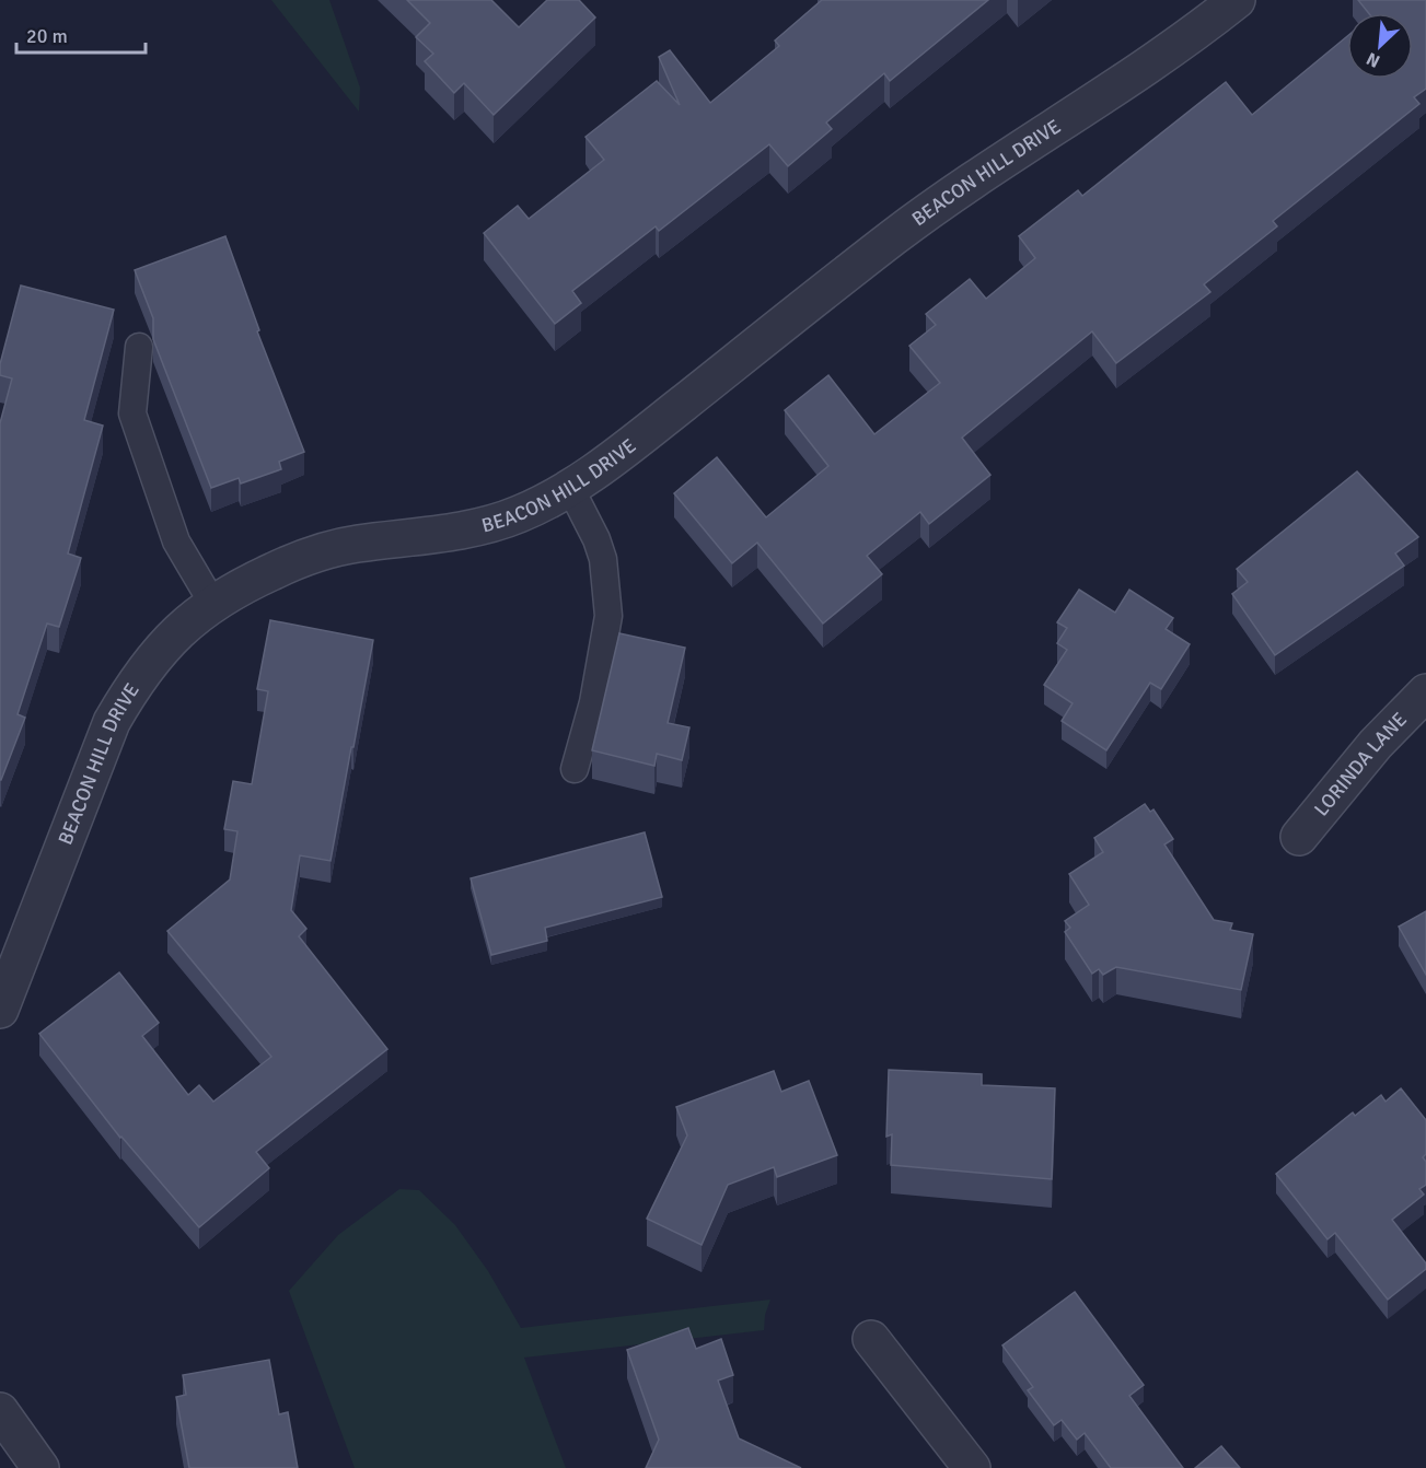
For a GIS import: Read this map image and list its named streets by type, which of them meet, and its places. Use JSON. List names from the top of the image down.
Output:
{
  "streets": {
    "street": ["BEACON HILL DRIVE", "LORINDA LANE"]
  },
  "scale_bar": "20 m",
  "north": "bottom left"
}
